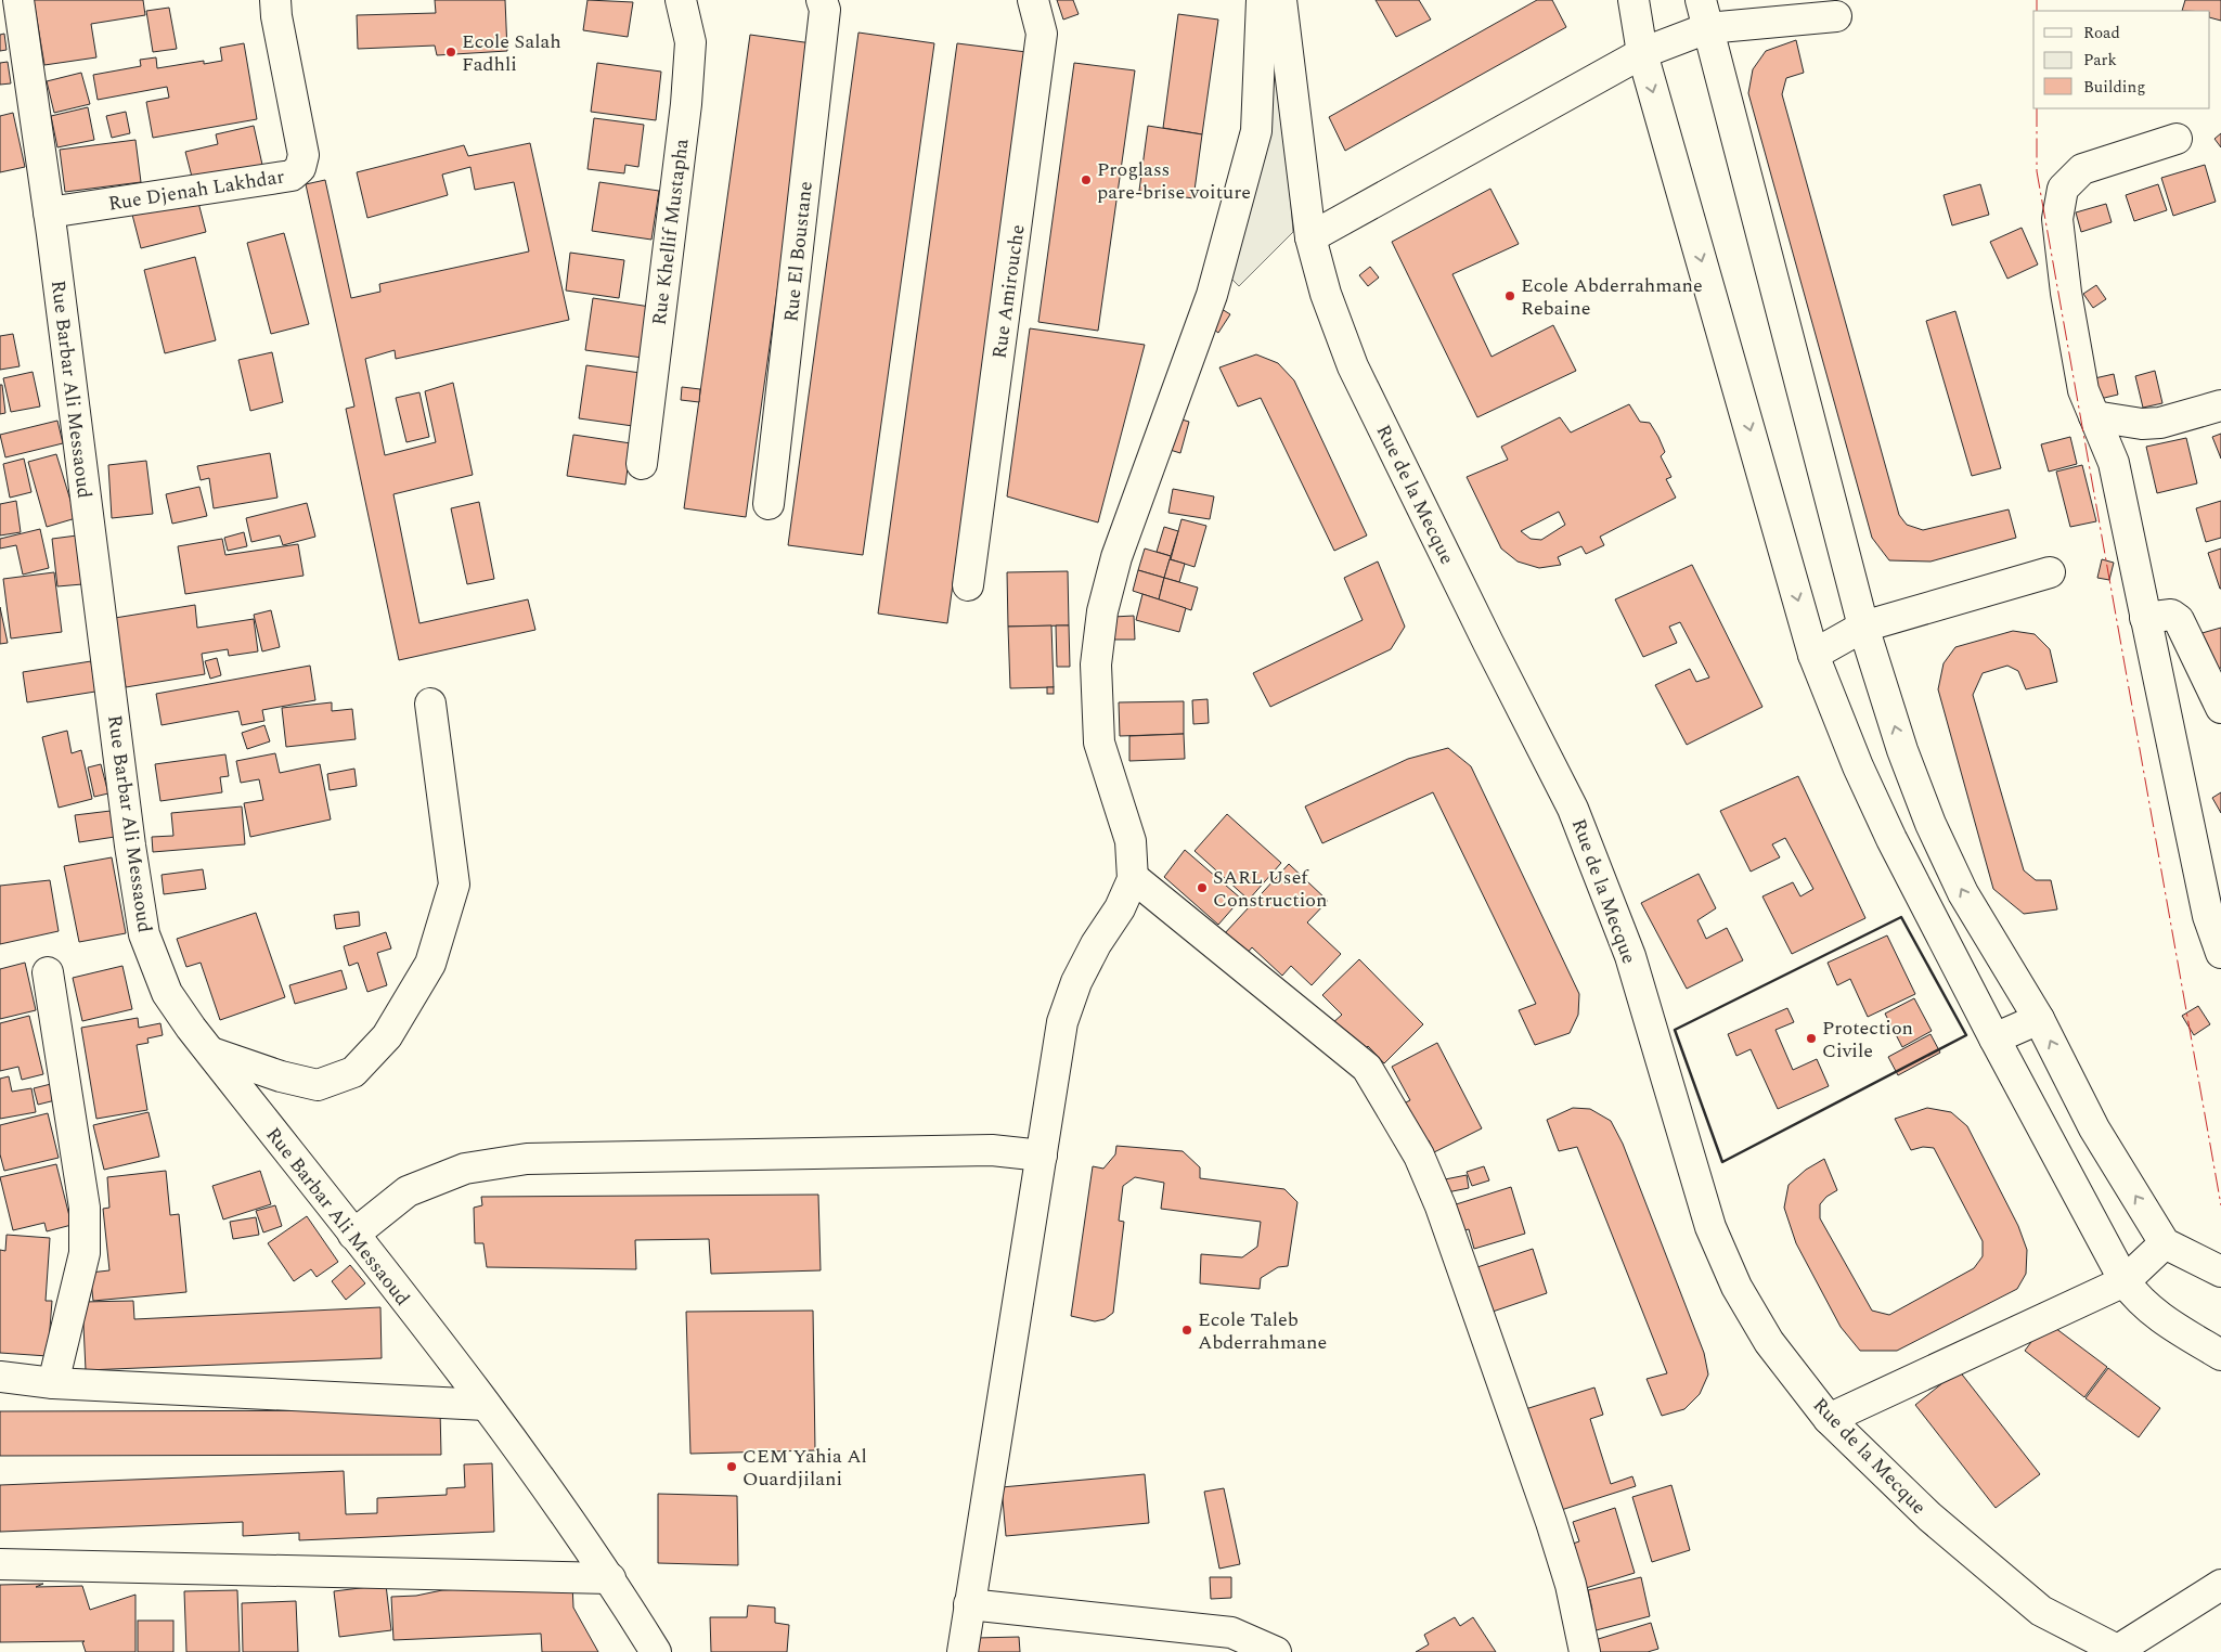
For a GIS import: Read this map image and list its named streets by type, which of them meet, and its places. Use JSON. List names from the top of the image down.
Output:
{
  "streets": {
    "street": [
      "Rue Djenah Lakhdar",
      "Rue Khellif Mustapha",
      "Rue El Boustane",
      "Rue Amirouche",
      "Rue Barbar Ali Messaoud",
      "Rue de la Mecque"
    ]
  },
  "crossings": [
    ["Rue Djenah Lakhdar", "Rue Barbar Ali Messaoud"]
  ],
  "places": [
    "Ecole Salah Fadhli",
    "Proglass pare-brise voiture",
    "Ecole Abderrahmane Rebaine",
    "SARL Usef Construction",
    "Protection Civile",
    "Ecole Taleb Abderrahmane",
    "CEM Yahia Al Ouardjilani"
  ],
  "legend": ["Road", "Park", "Building"]
}
